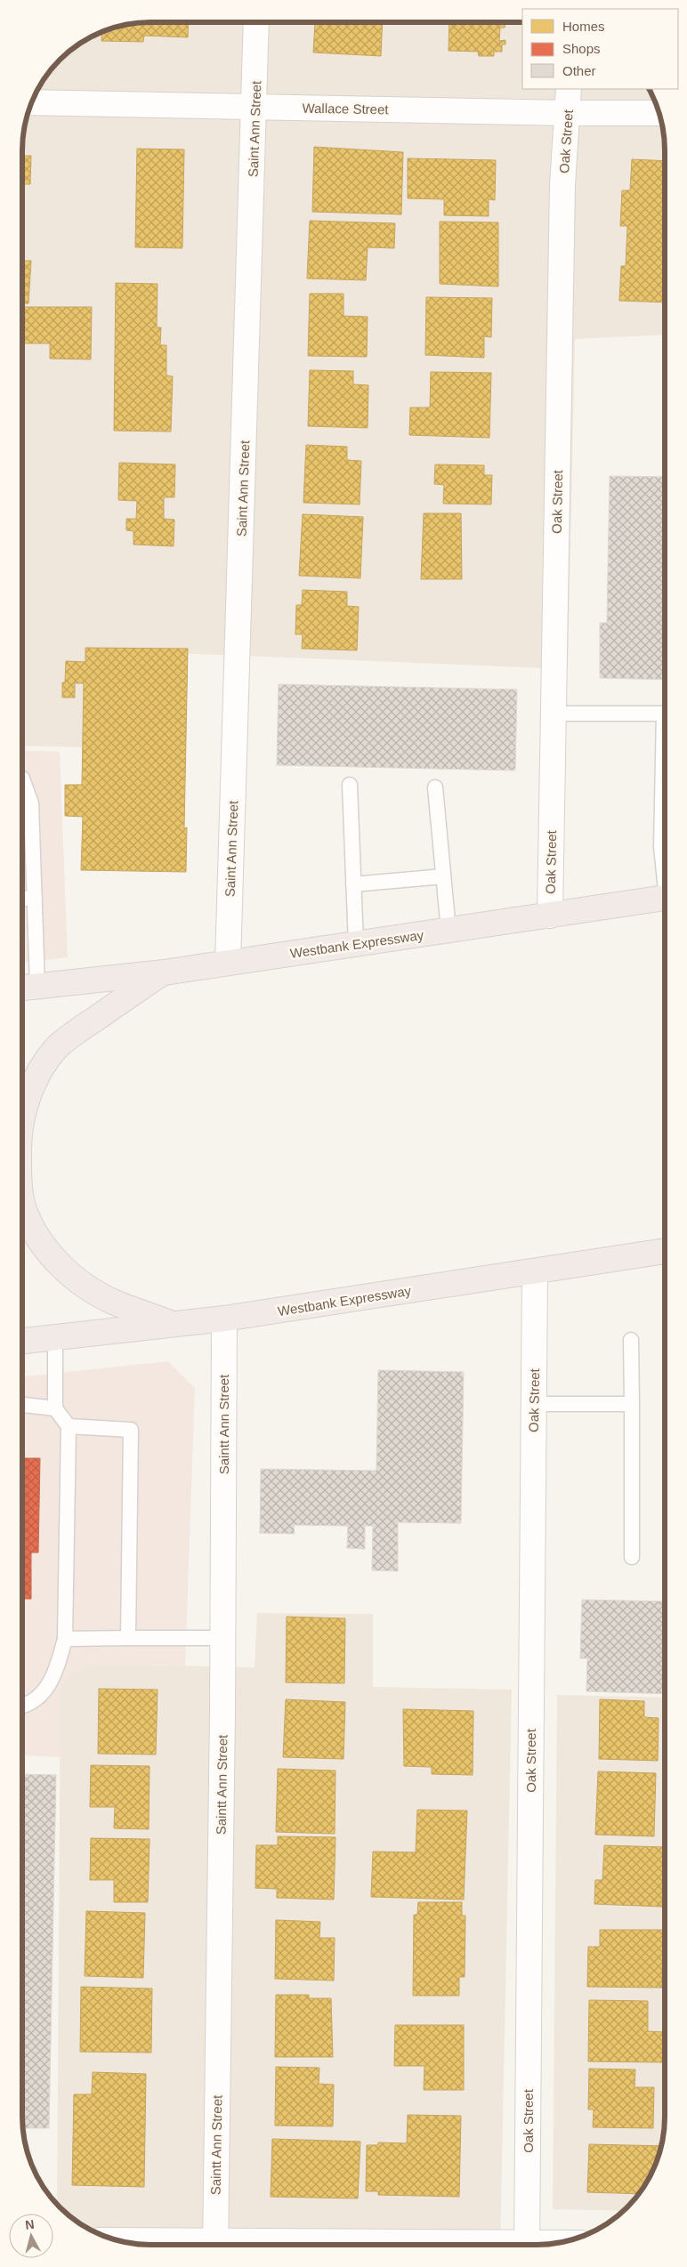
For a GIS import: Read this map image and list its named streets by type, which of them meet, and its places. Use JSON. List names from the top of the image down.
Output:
{
  "streets": {
    "highway": ["Westbank Expressway"],
    "street": [
      "Wallace Street",
      "Saint Ann Street",
      "Oak Street",
      "Saintt Ann Street"
    ]
  },
  "crossings": [
    ["Wallace Street", "Saint Ann Street"],
    ["Wallace Street", "Oak Street"],
    ["Saint Ann Street", "Westbank Expressway"],
    ["Oak Street", "Westbank Expressway"],
    ["Westbank Expressway", "Saintt Ann Street"]
  ],
  "legend": ["Homes", "Shops", "Other"],
  "north": "top"
}
